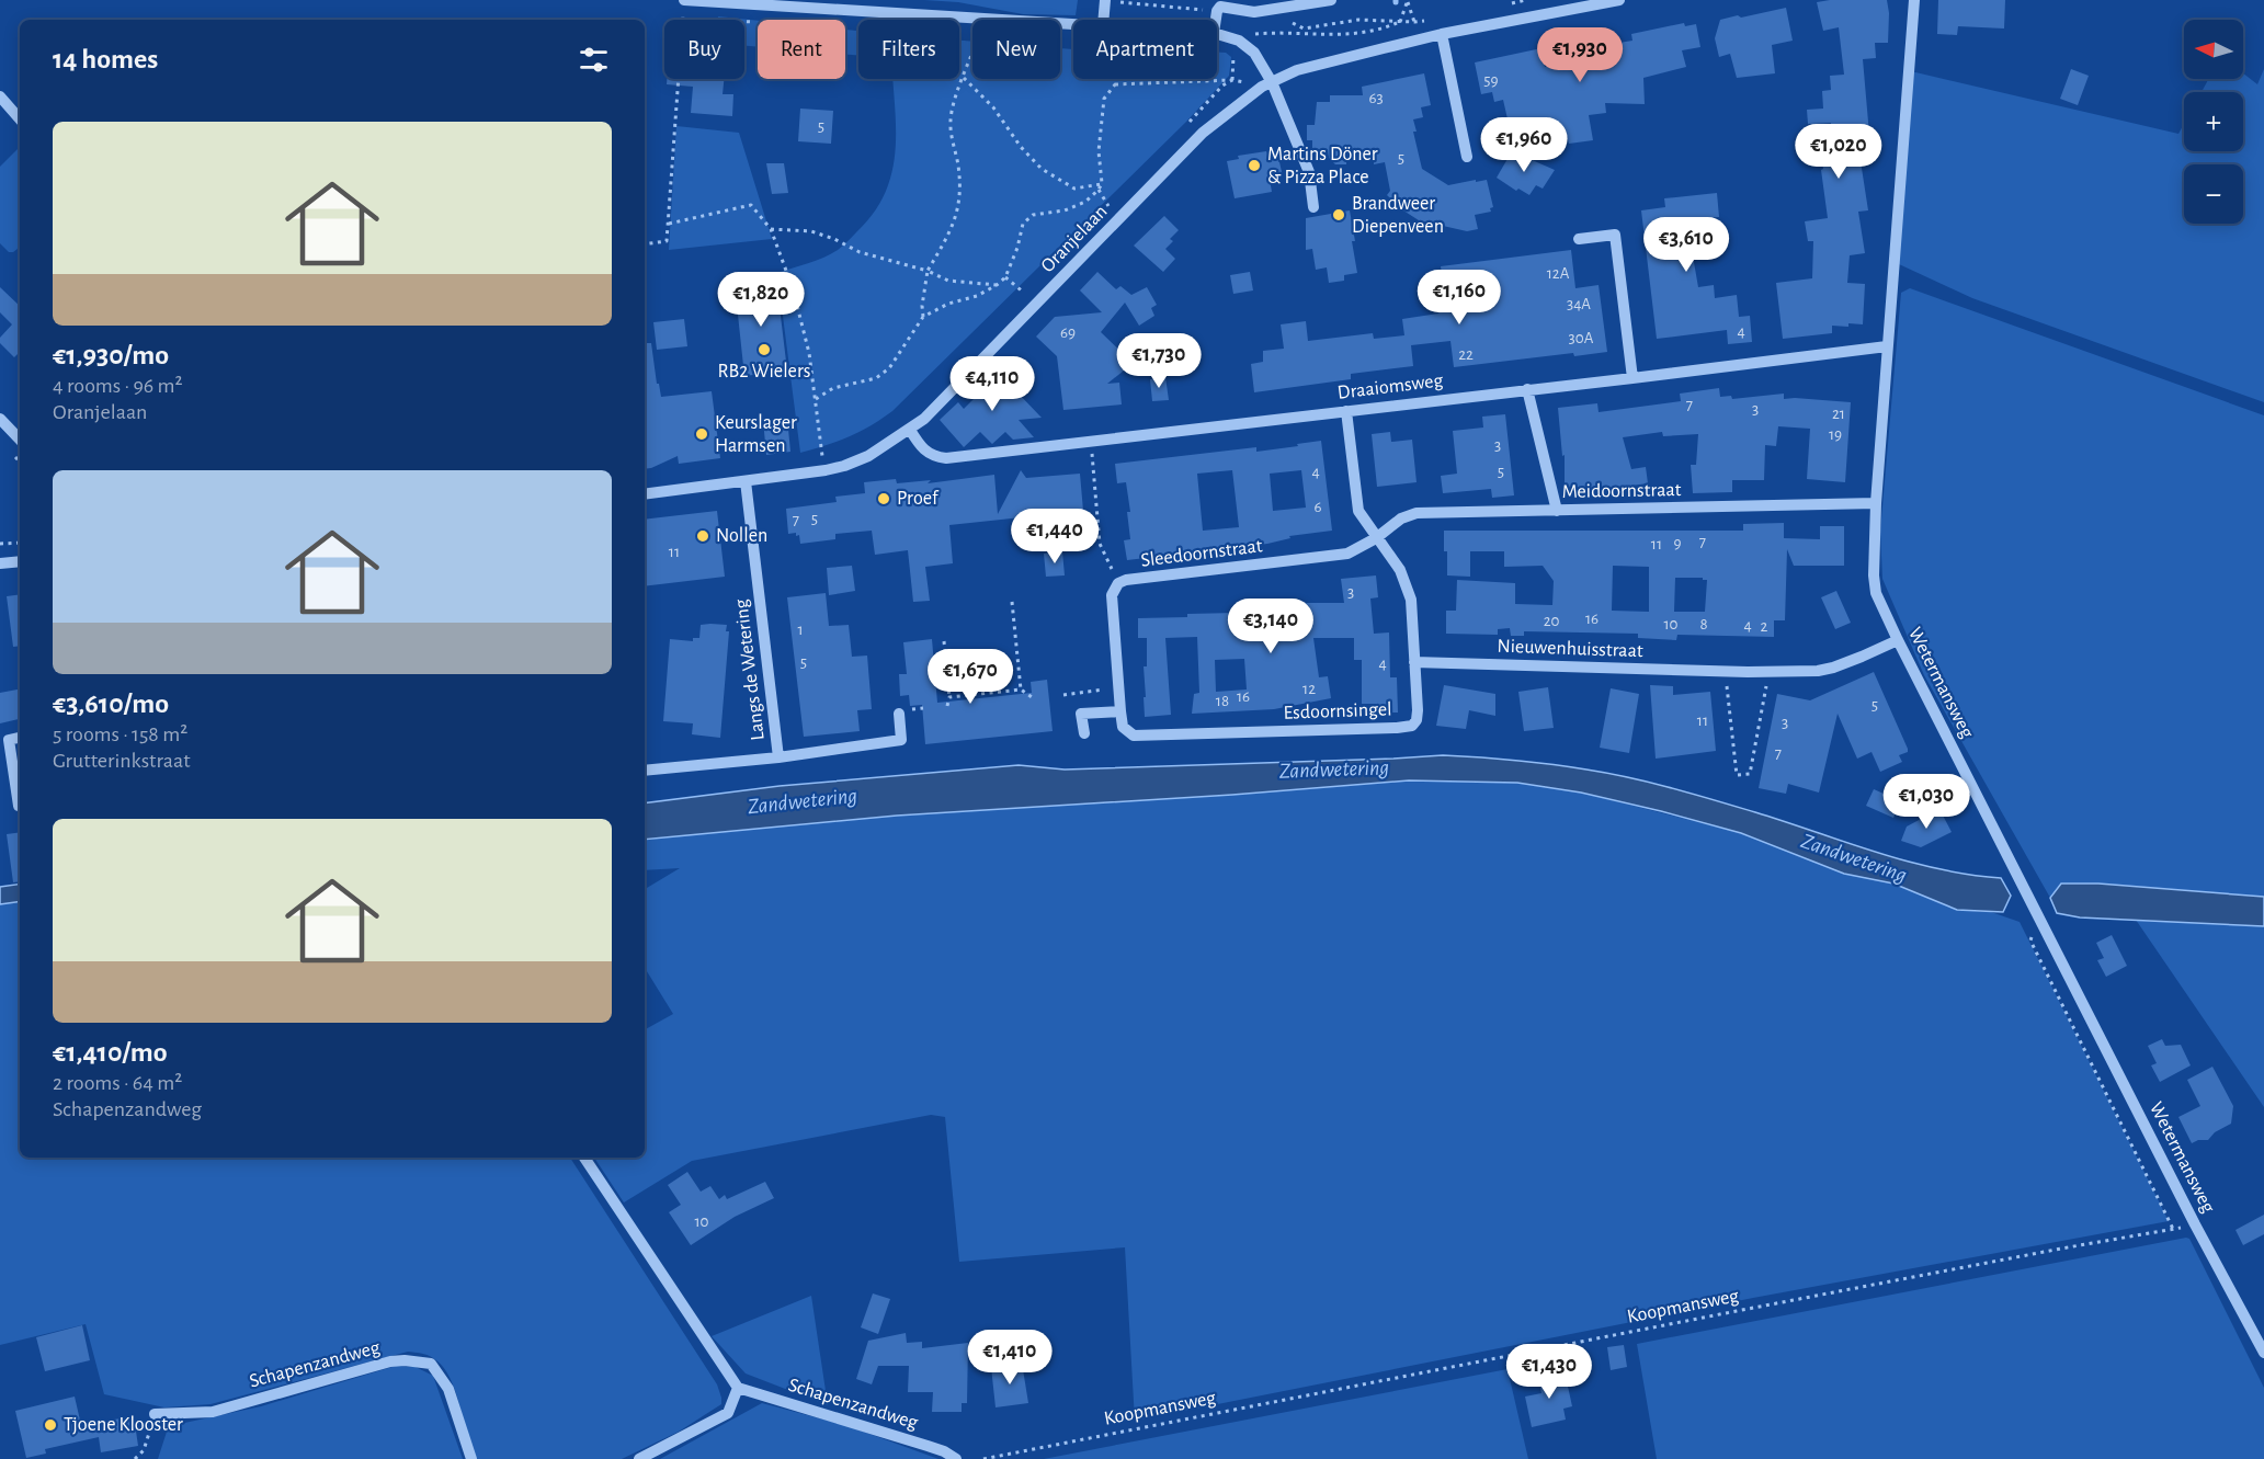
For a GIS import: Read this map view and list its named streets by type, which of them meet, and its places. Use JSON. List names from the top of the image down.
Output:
{
  "streets": {
    "street": [
      "Oranjelaan",
      "Draaiomsweg",
      "Meidoornstraat",
      "Sleedoornstraat",
      "Nieuwenhuisstraat",
      "Langs de Wetering",
      "Wetermansweg",
      "Esdoornsingel",
      "Schapenzandweg"
    ],
    "path": ["Koopmansweg"]
  },
  "crossings": [
    ["Oranjelaan", "Draaiomsweg"],
    ["Oranjelaan", "Langs de Wetering"],
    ["Draaiomsweg", "Wetermansweg"],
    ["Draaiomsweg", "Esdoornsingel"],
    ["Meidoornstraat", "Sleedoornstraat"],
    ["Meidoornstraat", "Wetermansweg"],
    ["Meidoornstraat", "Esdoornsingel"],
    ["Sleedoornstraat", "Esdoornsingel"],
    ["Nieuwenhuisstraat", "Wetermansweg"],
    ["Nieuwenhuisstraat", "Esdoornsingel"],
    ["Wetermansweg", "Koopmansweg"]
  ],
  "water": ["Zandwetering"],
  "places": [
    "Martins Döner & Pizza Place",
    "Brandweer Diepenveen",
    "RB2 Wielers",
    "Keurslager Harmsen",
    "Proef",
    "Nollen",
    "Tjoene Klooster"
  ],
  "house_numbers": [
    "59",
    "63",
    "5",
    "5",
    "12A",
    "34A",
    "4",
    "69",
    "30A",
    "22",
    "7",
    "3",
    "21",
    "19",
    "3",
    "4",
    "5",
    "6",
    "5",
    "7",
    "7",
    "9",
    "11",
    "11",
    "3",
    "16",
    "20",
    "10",
    "8",
    "4",
    "2",
    "1",
    "5",
    "4",
    "12",
    "16",
    "18",
    "5",
    "11",
    "3",
    "7",
    "10"
  ],
  "north": "left",
  "page": {
    "map_buttons": ["+", "−"],
    "chip": [
      "Buy",
      "Rent",
      "Filters",
      "New",
      "Apartment"
    ],
    "heading": "14 homes",
    "price": [
      "€1,930",
      "€1,960",
      "€1,020",
      "€3,610",
      "€1,160",
      "€1,820",
      "€1,730",
      "€4,110",
      "€1,440",
      "€3,140",
      "€1,670",
      "€1,030",
      "€1,410",
      "€1,430"
    ],
    "list": [
      {
        "name": "€1,930/mo",
        "note": "4 rooms · 96 m² · Oranjelaan"
      },
      {
        "name": "€3,610/mo",
        "note": "5 rooms · 158 m² · Grutterinkstraat"
      },
      {
        "name": "€1,410/mo",
        "note": "2 rooms · 64 m² · Schapenzandweg"
      }
    ]
  }
}
